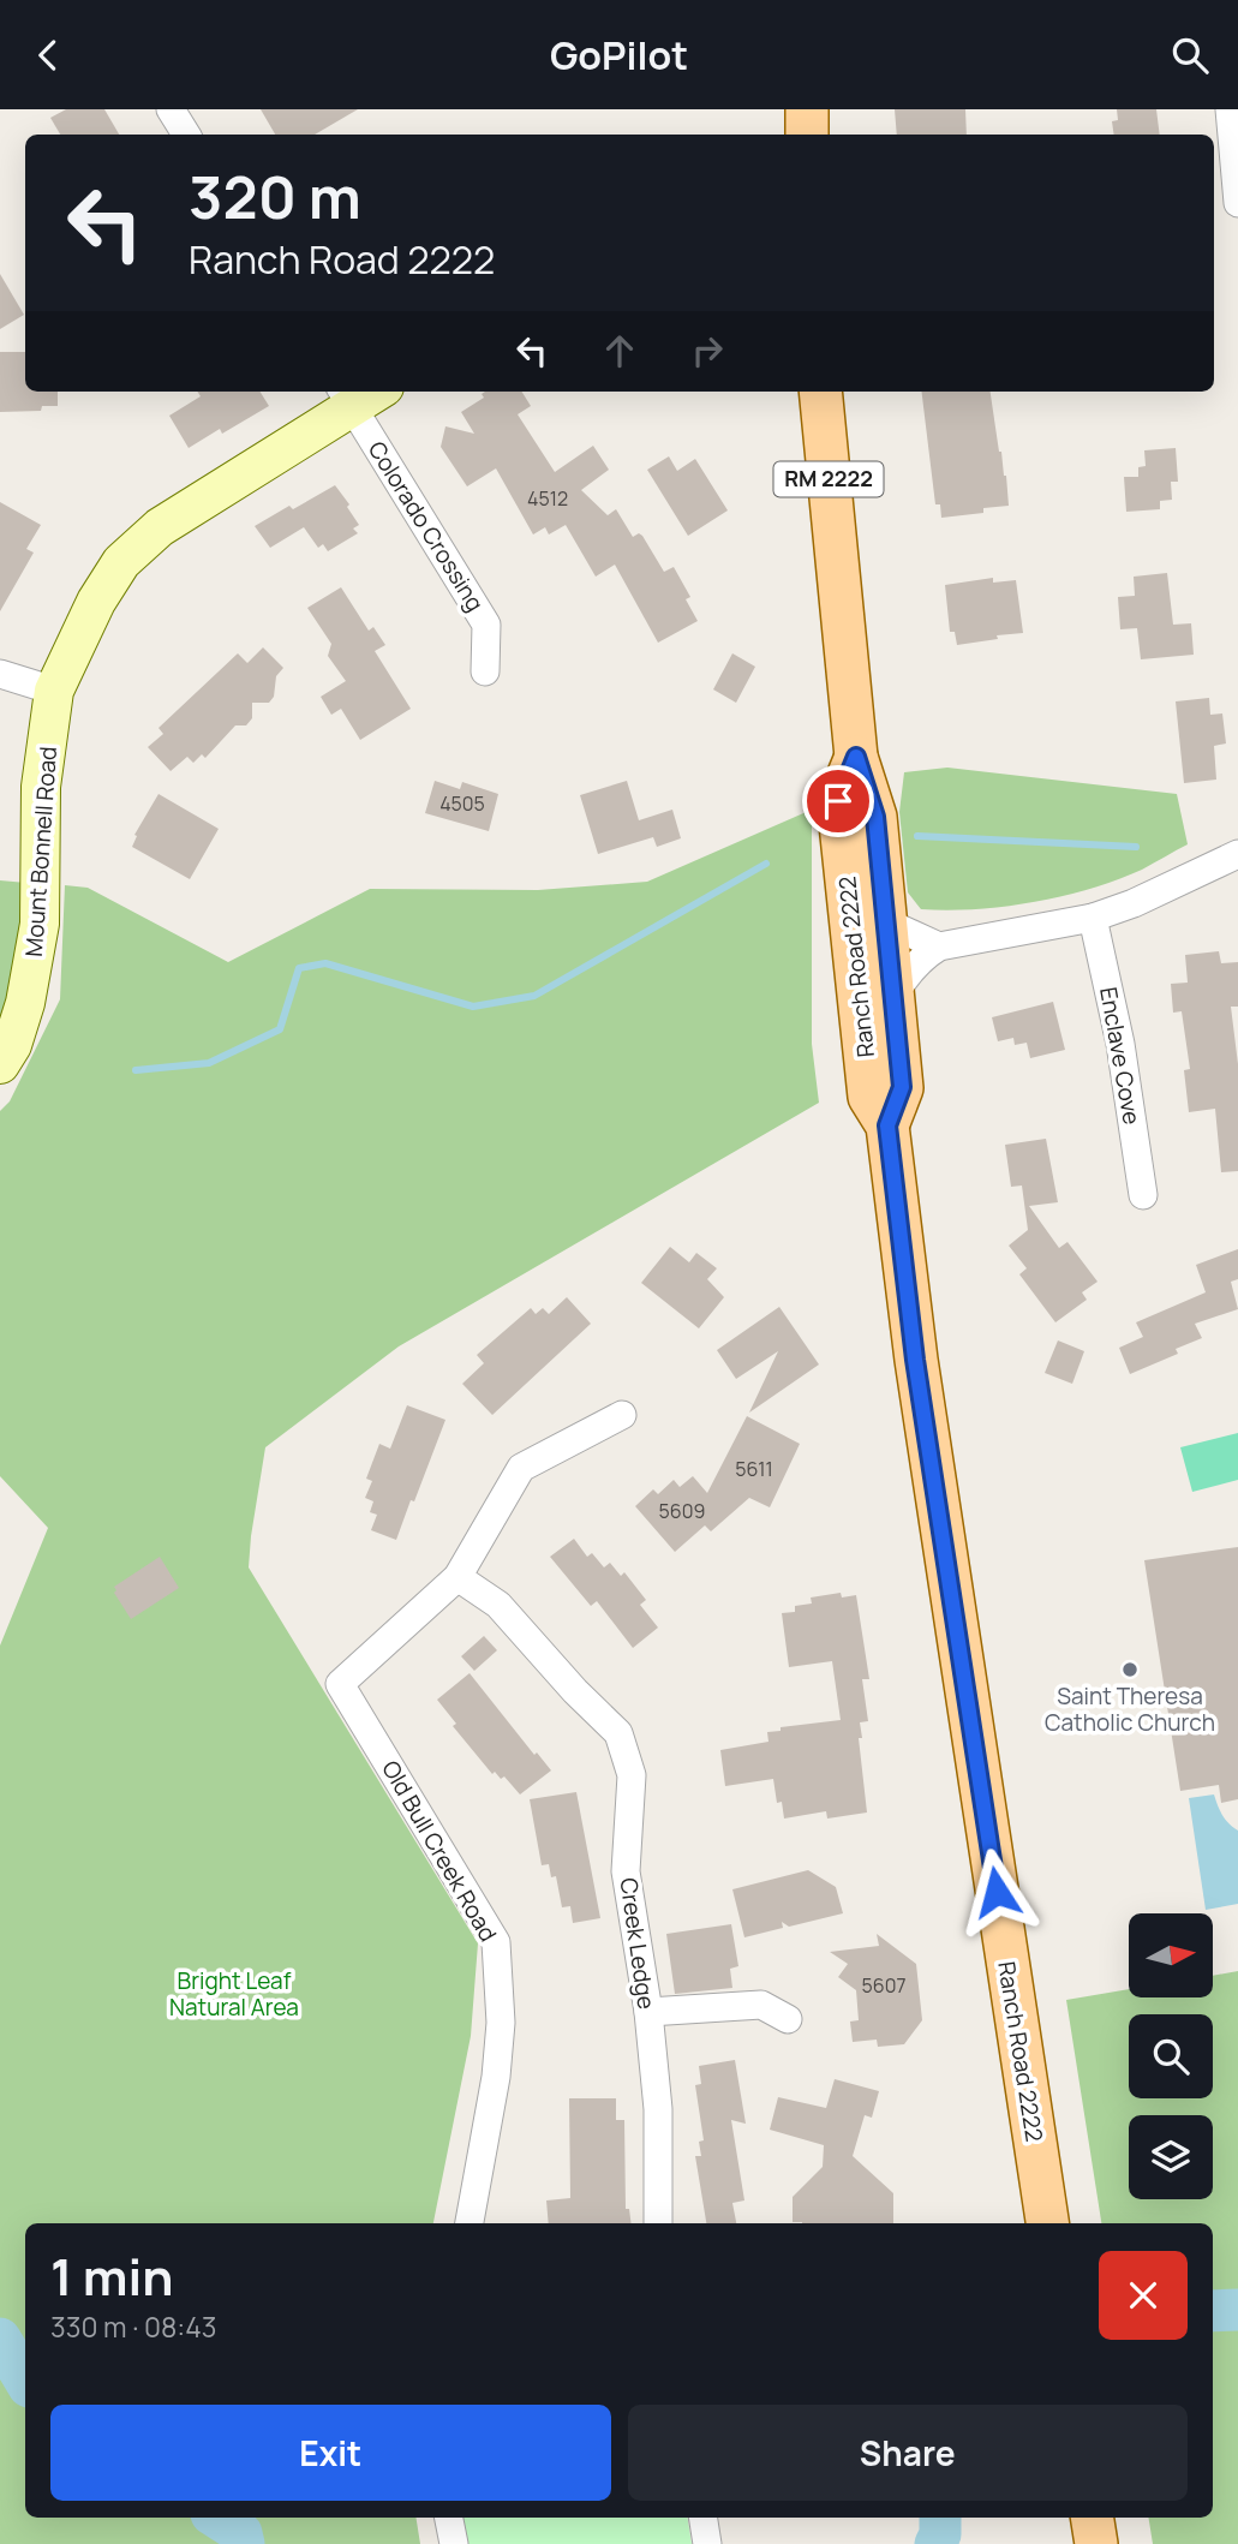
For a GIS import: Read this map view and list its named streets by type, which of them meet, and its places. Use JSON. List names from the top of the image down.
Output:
{
  "streets": {
    "main road": ["RM 2222", "Ranch Road 2222"],
    "street": [
      "Colorado Crossing",
      "Mount Bonnell Road",
      "Enclave Cove",
      "Old Bull Creek Road",
      "Creek Ledge"
    ]
  },
  "crossings": [
    ["Colorado Crossing", "Mount Bonnell Road"],
    ["Old Bull Creek Road", "Creek Ledge"]
  ],
  "parks": ["Bright Leaf Natural Area"],
  "places": ["Saint Theresa Catholic Church"],
  "house_numbers": [
    "4512",
    "4505",
    "5611",
    "5609",
    "5607"
  ],
  "north": "right",
  "page": {
    "header": "GoPilot",
    "turn": ["320 m", "Ranch Road 2222"],
    "heading": ["1 min", "330 m · 08:43"],
    "buttons": ["Exit", "Share"]
  }
}
